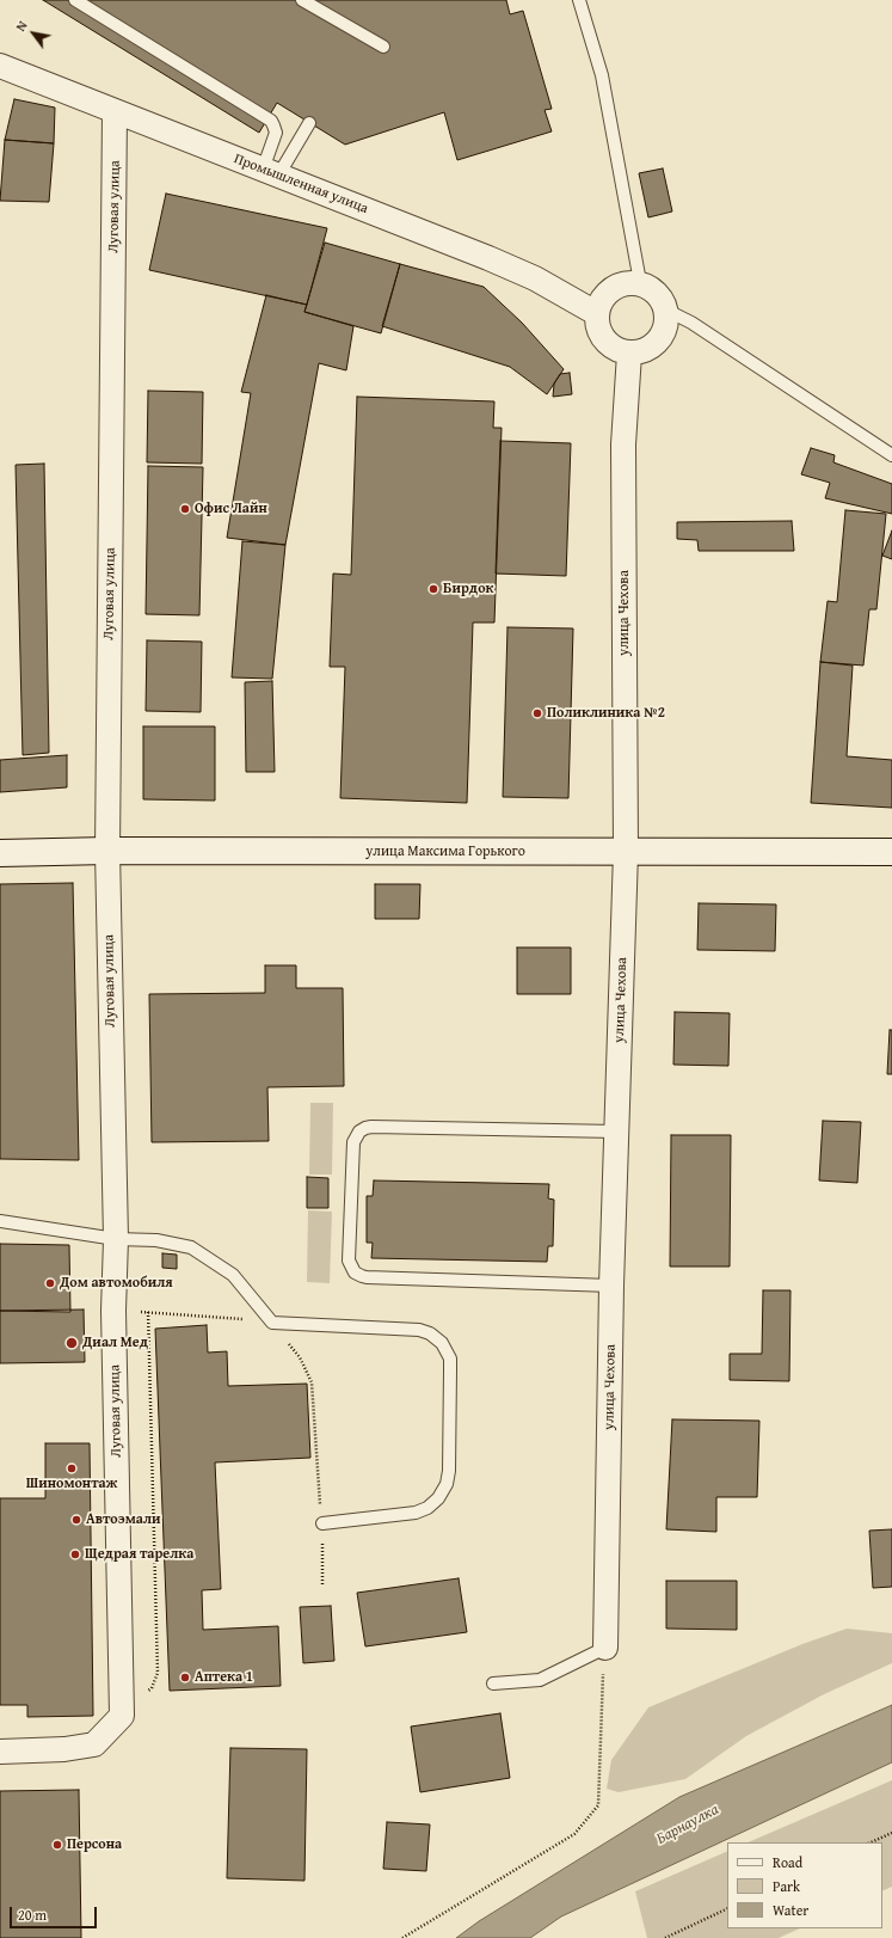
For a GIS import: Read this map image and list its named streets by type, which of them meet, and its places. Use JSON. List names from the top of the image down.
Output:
{
  "streets": {
    "street": [
      "Промышленная улица",
      "Луговая улица",
      "улица Чехова",
      "улица Максима Горького"
    ]
  },
  "crossings": [
    ["Промышленная улица", "Луговая улица"],
    ["Промышленная улица", "улица Чехова"],
    ["Луговая улица", "улица Максима Горького"],
    ["улица Чехова", "улица Максима Горького"]
  ],
  "water": ["Барнаулка"],
  "places": [
    "Офис Лайн",
    "Бирдок",
    "Поликлиника №2",
    "Дом автомобиля",
    "Диал Мед",
    "Шиномонтаж",
    "Автоэмали",
    "Щедрая тарелка",
    "Аптека 1",
    "Персона"
  ],
  "legend": ["Road", "Park", "Water"],
  "scale_bar": "20 m",
  "north": "top left"
}
